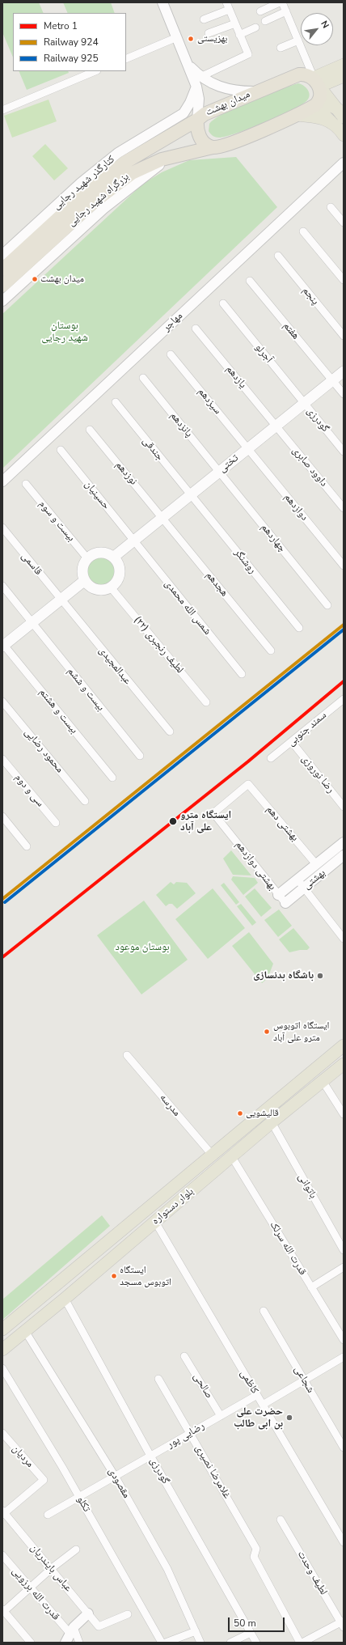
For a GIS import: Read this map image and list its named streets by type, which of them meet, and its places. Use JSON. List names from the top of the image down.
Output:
{
  "streets": {
    "highway": ["میدان بهشت", "بزرگراه شهید رجایی"],
    "main road": ["تختی", "بلوار دستواره"],
    "street": [
      "کنارگذر شهید رجایی",
      "پنجم",
      "مهاجر",
      "هفتم",
      "آجرلو",
      "یازدهم",
      "سیزدهم",
      "گودرزی",
      "پانزدهم",
      "جندقی",
      "داوود صابری",
      "نوزدهم",
      "حسینیان",
      "دوازدهم",
      "بیست و سوم",
      "چهاردهم",
      "روشنگر",
      "قاسمی",
      "هجدهم",
      "شمس الله محمدی",
      "لطیف رنجبری (۲۲)",
      "عبدالمجیدی",
      "بیست و ششم",
      "بیست و هشتم",
      "سمند جنوبی",
      "محمود رضایی",
      "رضا نوروزی",
      "سی و دوم",
      "بهشتی دهم",
      "بهشتی دوازدهم",
      "بهشتی",
      "مدرسه",
      "باتوانی",
      "قدرت الله سرلک",
      "شجاعی",
      "کاظمی",
      "صالحی",
      "رضایی پور",
      "مردیان",
      "غلامرضا نصیری",
      "مقصودی",
      "تکلو",
      "عباس بایندریان",
      "لطیف وحدت",
      "قدرت الله برزویی"
    ]
  },
  "crossings": [
    ["میدان بهشت", "بزرگراه شهید رجایی"],
    ["هفتم", "تختی"],
    ["آجرلو", "گودرزی"],
    ["آجرلو", "تختی"],
    ["یازدهم", "تختی"],
    ["یازدهم", "داوود صابری"],
    ["سیزدهم", "تختی"],
    ["سیزدهم", "دوازدهم"],
    ["گودرزی", "تختی"],
    ["گودرزی", "بلوار دستواره"],
    ["گودرزی", "رضایی پور"],
    ["پانزدهم", "تختی"],
    ["پانزدهم", "چهاردهم"],
    ["جندقی", "تختی"],
    ["جندقی", "روشنگر"],
    ["تختی", "داوود صابری"],
    ["تختی", "نوزدهم"],
    ["تختی", "حسینیان"],
    ["تختی", "دوازدهم"],
    ["تختی", "بیست و سوم"],
    ["تختی", "چهاردهم"],
    ["تختی", "روشنگر"],
    ["تختی", "هجدهم"],
    ["تختی", "شمس الله محمدی"],
    ["تختی", "لطیف رنجبری (۲۲)"],
    ["نوزدهم", "هجدهم"],
    ["حسینیان", "شمس الله محمدی"],
    ["بیست و سوم", "لطیف رنجبری (۲۲)"],
    ["قاسمی", "عبدالمجیدی"],
    ["سمند جنوبی", "رضا نوروزی"],
    ["بهشتی دهم", "بهشتی دوازدهم"],
    ["بهشتی دوازدهم", "بهشتی"],
    ["مدرسه", "بلوار دستواره"],
    ["باتوانی", "بلوار دستواره"],
    ["بلوار دستواره", "قدرت الله سرلک"],
    ["بلوار دستواره", "کاظمی"],
    ["بلوار دستواره", "مقصودی"],
    ["کاظمی", "رضایی پور"],
    ["صالحی", "رضایی پور"],
    ["رضایی پور", "غلامرضا نصیری"],
    ["رضایی پور", "مقصودی"],
    ["رضایی پور", "تکلو"],
    ["مردیان", "عباس بایندریان"]
  ],
  "parks": ["بوستان شهید رجایی", "بوستان موعود"],
  "places": [
    "بهزیستی",
    "میدان بهشت",
    "ایستگاه مترو علی آباد",
    "باشگاه بدنسازی",
    "ایستگاه اتوبوس مترو علی آباد",
    "قالیشویی",
    "ایستگاه اتوبوس مسجد",
    "حضرت علی بن ابی طالب"
  ],
  "lines": ["rail line 924", "rail line 925", "metro line 1"],
  "legend": ["Metro 1", "Railway 924", "Railway 925"],
  "scale_bar": "50 m",
  "north": "top right"
}
